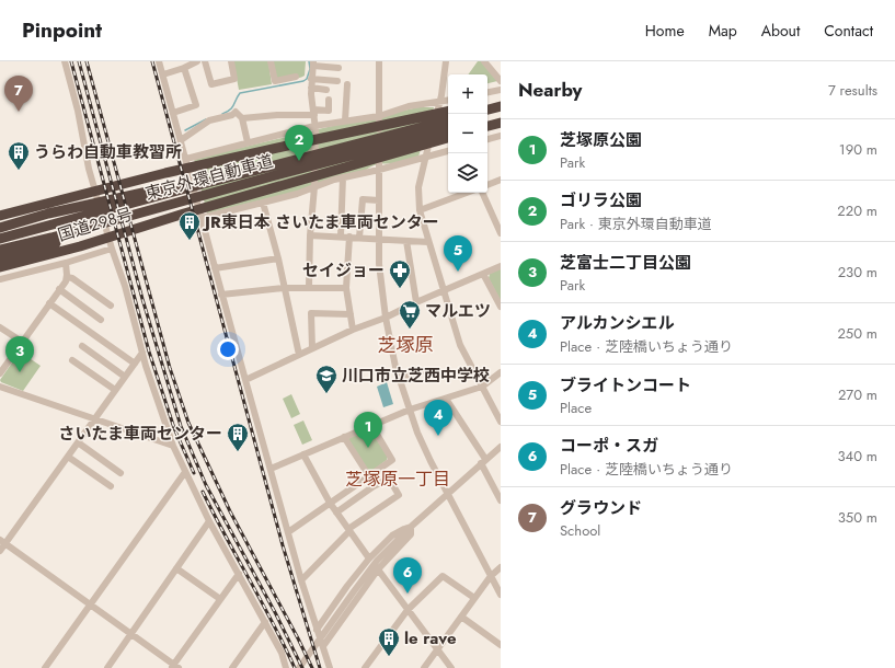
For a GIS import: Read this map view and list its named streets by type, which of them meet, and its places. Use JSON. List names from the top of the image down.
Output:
{
  "streets": {
    "highway": ["東京外環自動車道", "国道298号"]
  },
  "districts": ["芝塚原", "芝塚原一丁目"],
  "places": {
    "building": [
      "うらわ自動車教習所",
      "JR東日本 さいたま車両センター",
      "さいたま車両センター",
      "le rave"
    ],
    "pharmacy": ["セイジョー"],
    "supermarket": ["マルエツ"],
    "school or university": ["川口市立芝西中学校"]
  },
  "page": {
    "header": "Pinpoint",
    "nav": [
      "Home",
      "Map",
      "About",
      "Contact"
    ],
    "heading": ["Nearby", "7 results"],
    "map_buttons": ["+", "−"],
    "pins": [
      "7",
      "2",
      "5",
      "3",
      "4",
      "1",
      "6"
    ],
    "list": [
      {
        "mark": "1",
        "name": "芝塚原公園",
        "note": "Park",
        "value": "190 m"
      },
      {
        "mark": "2",
        "name": "ゴリラ公園",
        "note": "Park · 東京外環自動車道",
        "value": "220 m"
      },
      {
        "mark": "3",
        "name": "芝富士二丁目公園",
        "note": "Park",
        "value": "230 m"
      },
      {
        "mark": "4",
        "name": "アルカンシエル",
        "note": "Place · 芝陸橋いちょう通り",
        "value": "250 m"
      },
      {
        "mark": "5",
        "name": "ブライトンコート",
        "note": "Place",
        "value": "270 m"
      },
      {
        "mark": "6",
        "name": "コーポ・スガ",
        "note": "Place · 芝陸橋いちょう通り",
        "value": "340 m"
      },
      {
        "mark": "7",
        "name": "グラウンド",
        "note": "School",
        "value": "350 m"
      }
    ]
  }
}
